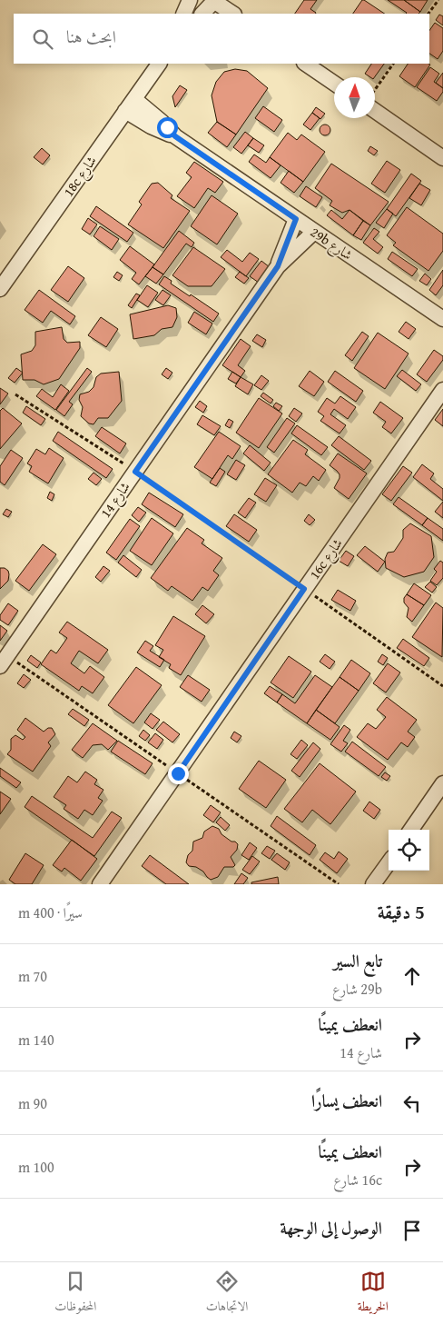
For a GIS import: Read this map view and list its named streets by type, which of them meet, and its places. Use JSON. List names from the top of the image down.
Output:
{
  "streets": {
    "street": [
      "18c شارع",
      "29b شارع",
      "شارع 14",
      "16c شارع"
    ]
  },
  "crossings": [
    ["18c شارع", "29b شارع"],
    ["29b شارع", "شارع 14"]
  ],
  "north": "top",
  "page": {
    "search": "ابحث هنا",
    "heading": ["5 دقيقة", "سيرًا · 400 m"],
    "list": [
      ["تابع السير", "29b شارع", "70 m"],
      ["انعطف يمينًا", "شارع 14", "140 m"],
      ["انعطف يسارًا", "90 m"],
      ["انعطف يمينًا", "16c شارع", "100 m"],
      "الوصول إلى الوجهة"
    ],
    "nav": ["الخريطة", "الاتجاهات", "المحفوظات"]
  }
}
